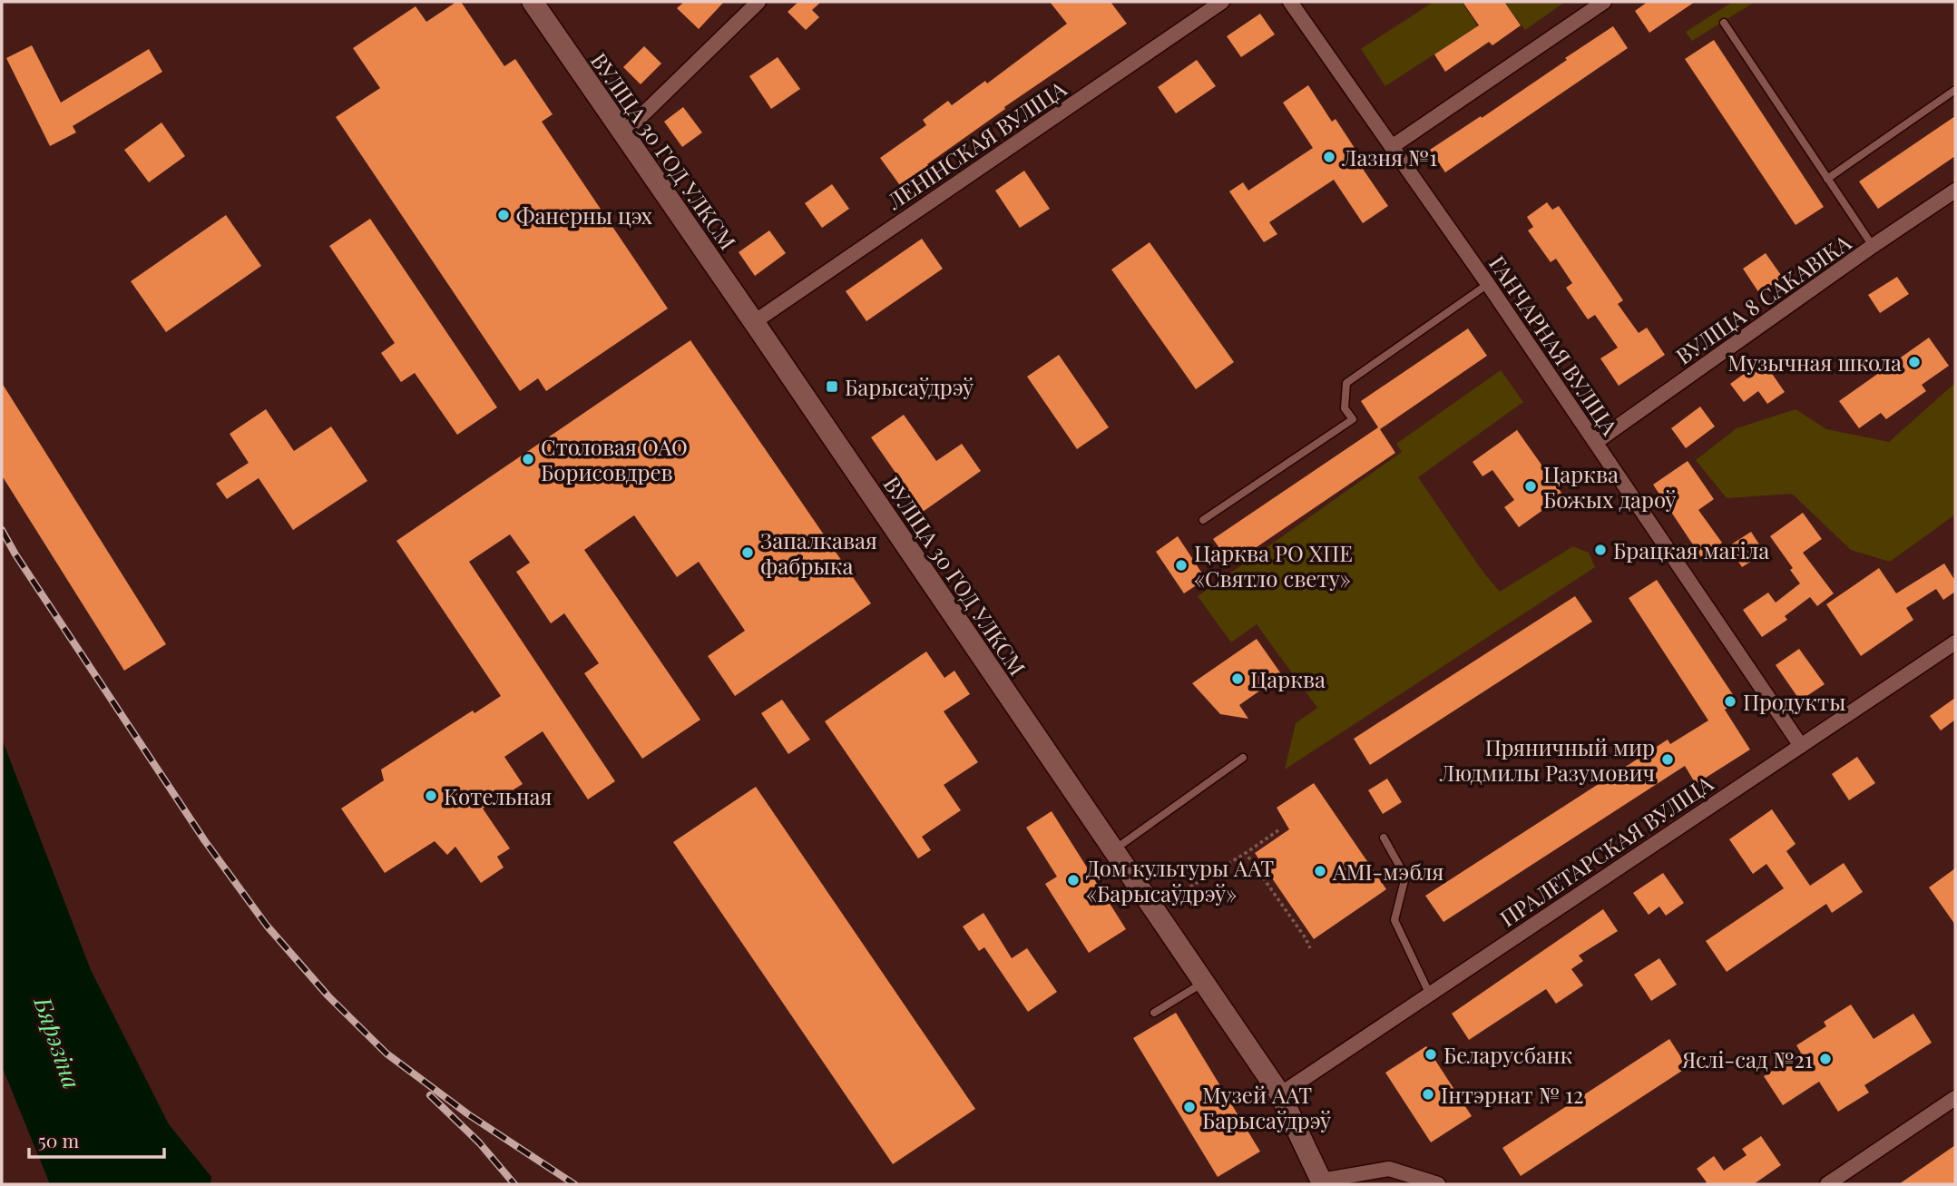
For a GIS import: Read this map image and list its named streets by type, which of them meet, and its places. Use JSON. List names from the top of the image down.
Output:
{
  "streets": {
    "main road": ["ВУЛІЦА 30 ГОД УЛКСМ"],
    "street": [
      "ЛЕНІНСКАЯ ВУЛІЦА",
      "ВУЛІЦА 8 САКАВІКА",
      "ГАНЧАРНАЯ ВУЛІЦА",
      "ПРАЛЕТАРСКАЯ ВУЛІЦА"
    ]
  },
  "crossings": [
    ["ЛЕНІНСКАЯ ВУЛІЦА", "ВУЛІЦА 30 ГОД УЛКСМ"],
    ["ВУЛІЦА 30 ГОД УЛКСМ", "ПРАЛЕТАРСКАЯ ВУЛІЦА"],
    ["ВУЛІЦА 8 САКАВІКА", "ГАНЧАРНАЯ ВУЛІЦА"],
    ["ГАНЧАРНАЯ ВУЛІЦА", "ПРАЛЕТАРСКАЯ ВУЛІЦА"]
  ],
  "water": ["Бярэзіна"],
  "places": {
    "other": [
      "Лазня №1",
      "Фанерны цэх",
      "Музычная школа",
      "Столовая ОАО Борисовдрев",
      "Царква Божых дароў",
      "Брацкая магіла",
      "Запалкавая фабрыка",
      "Царква РО ХПЕ «Святло свету»",
      "Царква",
      "Продукты",
      "Пряничный мир Людмилы Разумович",
      "Котельная",
      "AMI-мэбля",
      "Дом культуры ААТ «Барысаўдрэў»",
      "Беларусбанк",
      "Яслі-сад №21",
      "Інтэрнат № 12",
      "Музей ААТ Барысаўдрэў"
    ],
    "transit": ["Барысаўдрэў"]
  },
  "scale_bar": "50 m"
}
